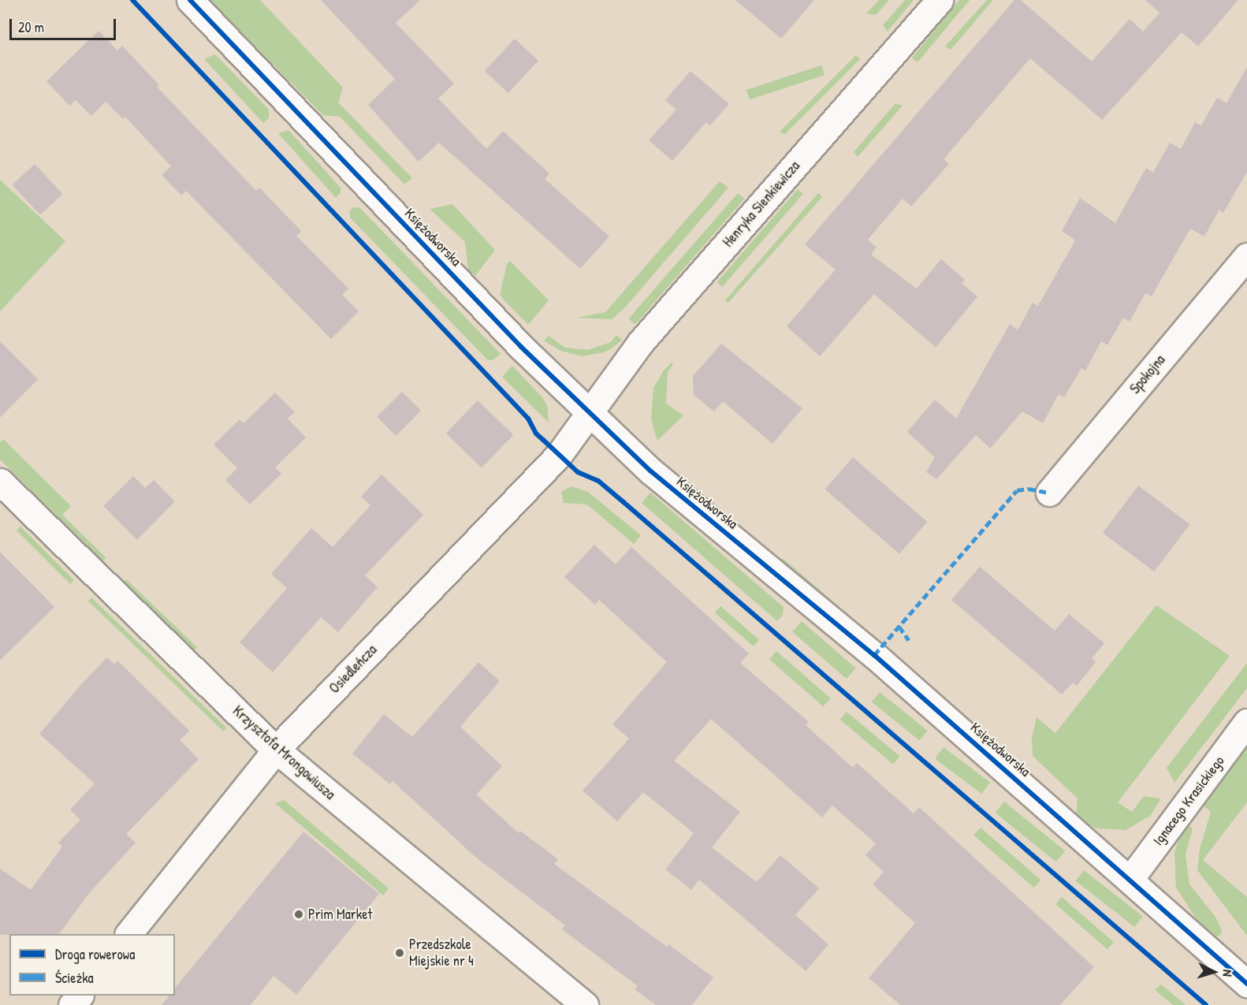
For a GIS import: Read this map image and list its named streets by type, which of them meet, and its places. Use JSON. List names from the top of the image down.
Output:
{
  "streets": {
    "street": [
      "Henryka Sienkiewicza",
      "Księżodworska",
      "Spokojna",
      "Osiedleńcza",
      "Krzysztofa Mrongowiusza",
      "Ignacego Krasickiego"
    ]
  },
  "crossings": [
    ["Henryka Sienkiewicza", "Księżodworska"],
    ["Henryka Sienkiewicza", "Osiedleńcza"],
    ["Księżodworska", "Osiedleńcza"],
    ["Księżodworska", "Ignacego Krasickiego"],
    ["Osiedleńcza", "Krzysztofa Mrongowiusza"]
  ],
  "places": ["Prim Market", "Przedszkole Miejskie nr 4"],
  "legend": ["Droga rowerowa", "Ścieżka"],
  "scale_bar": "20 m",
  "north": "right"
}
